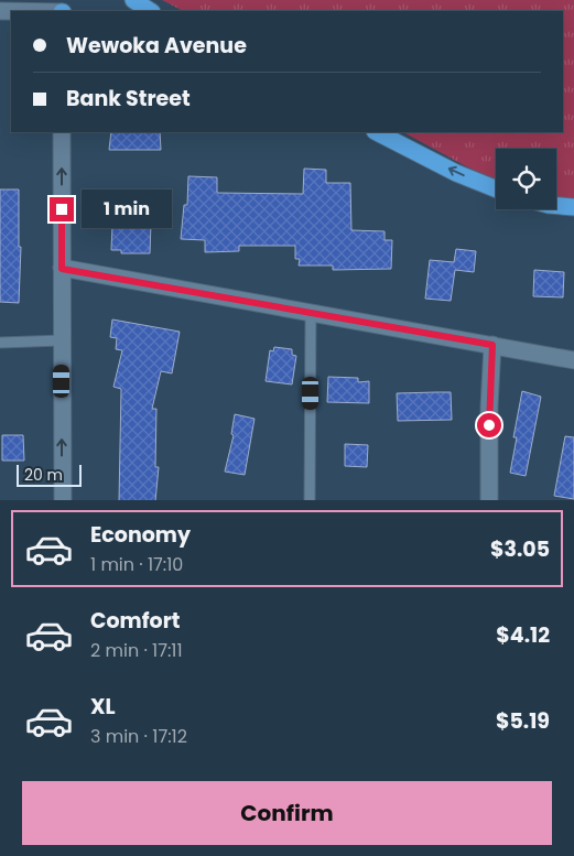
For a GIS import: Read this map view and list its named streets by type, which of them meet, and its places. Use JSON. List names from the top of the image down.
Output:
{
  "scale_bar": "20 m",
  "page": {
    "banner": ["Wewoka Avenue", "Bank Street"],
    "bubble": "1 min",
    "scale": "20 m",
    "list": [
      {
        "name": "Economy",
        "note": "1 min · 17:10",
        "value": "$3.05"
      },
      {
        "name": "Comfort",
        "note": "2 min · 17:11",
        "value": "$4.12"
      },
      {
        "name": "XL",
        "note": "3 min · 17:12",
        "value": "$5.19"
      }
    ],
    "buttons": "Confirm"
  }
}
